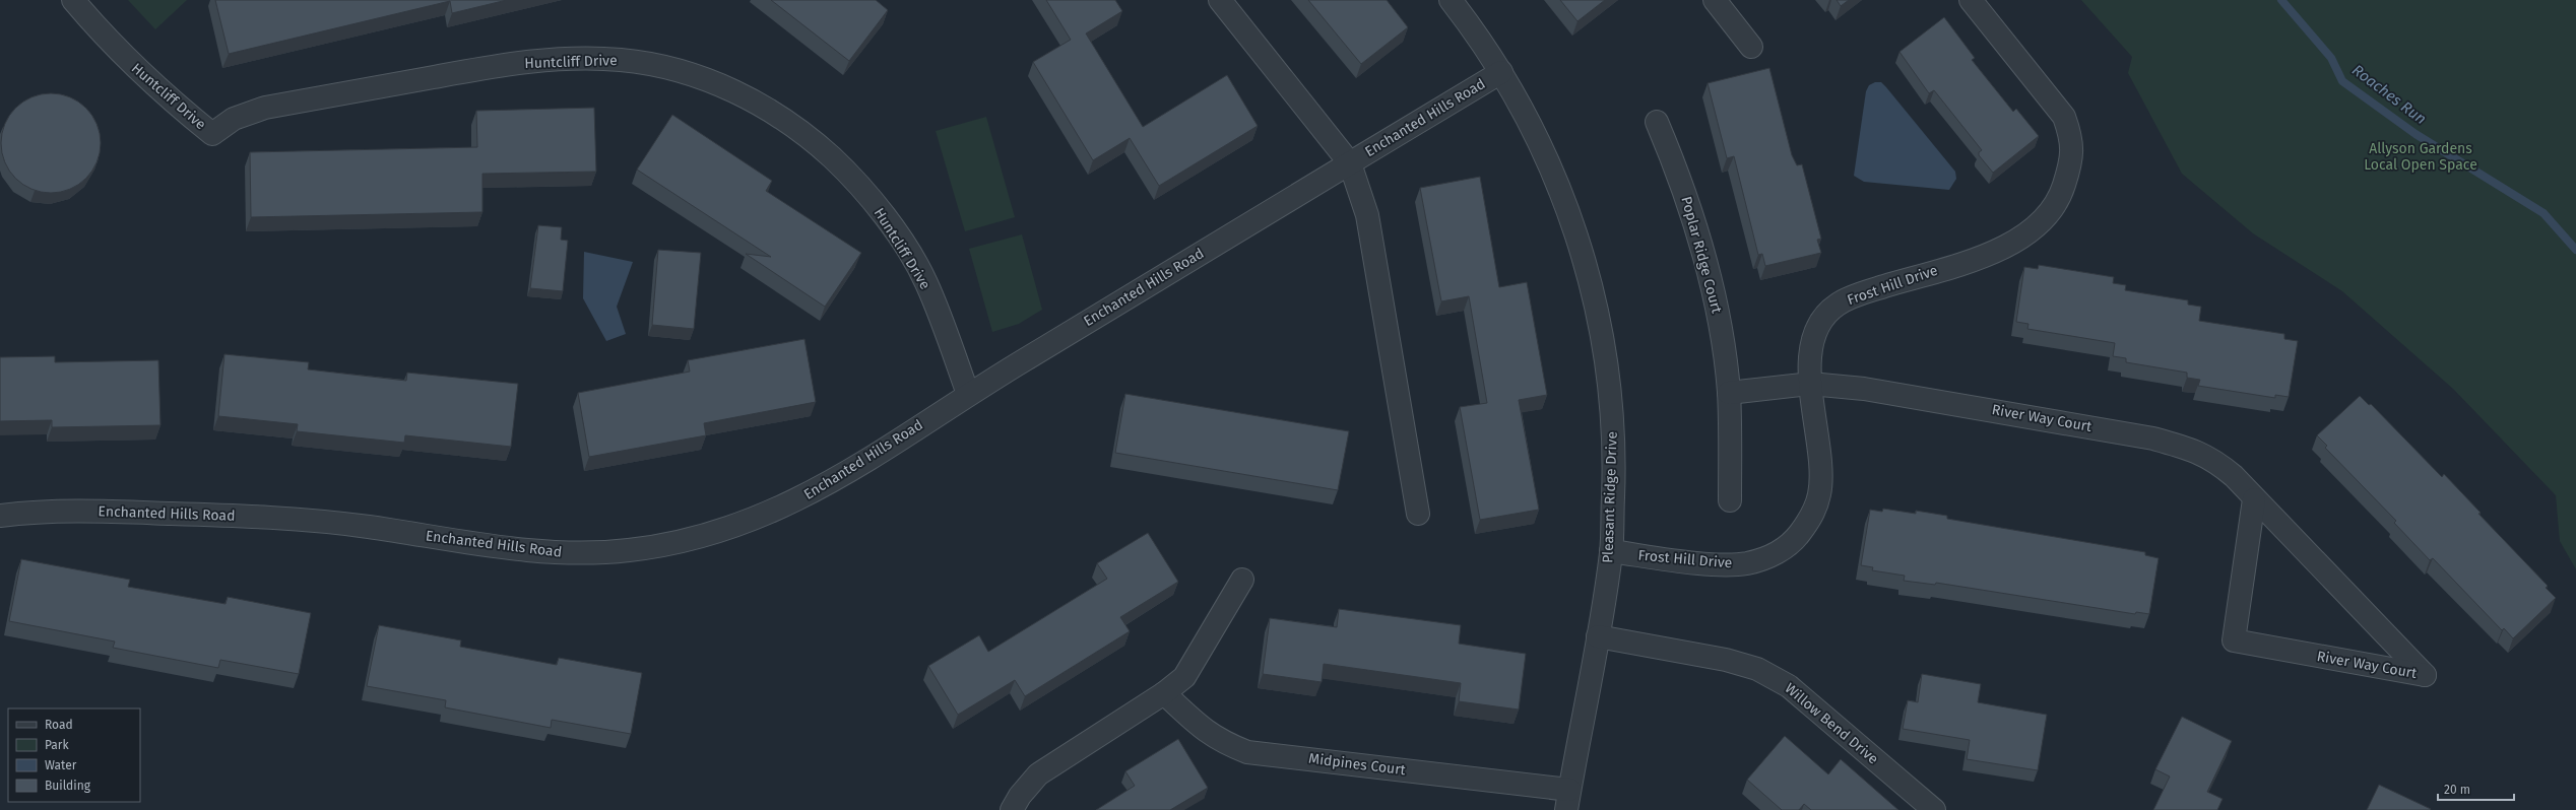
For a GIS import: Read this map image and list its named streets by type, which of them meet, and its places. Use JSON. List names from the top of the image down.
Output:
{
  "streets": {
    "street": [
      "Huntcliff Drive",
      "Enchanted Hills Road",
      "Poplar Ridge Court",
      "Frost Hill Drive",
      "River Way Court",
      "Pleasant Ridge Drive",
      "Willow Bend Drive",
      "Midpines Court"
    ]
  },
  "crossings": [
    ["Huntcliff Drive", "Enchanted Hills Road"],
    ["Enchanted Hills Road", "Pleasant Ridge Drive"],
    ["Frost Hill Drive", "River Way Court"],
    ["Frost Hill Drive", "Pleasant Ridge Drive"],
    ["Pleasant Ridge Drive", "Willow Bend Drive"],
    ["Pleasant Ridge Drive", "Midpines Court"]
  ],
  "water": ["Roaches Run"],
  "parks": ["Allyson Gardens Local Open Space"],
  "legend": [
    "Road",
    "Park",
    "Water",
    "Building"
  ],
  "scale_bar": "20 m"
}
